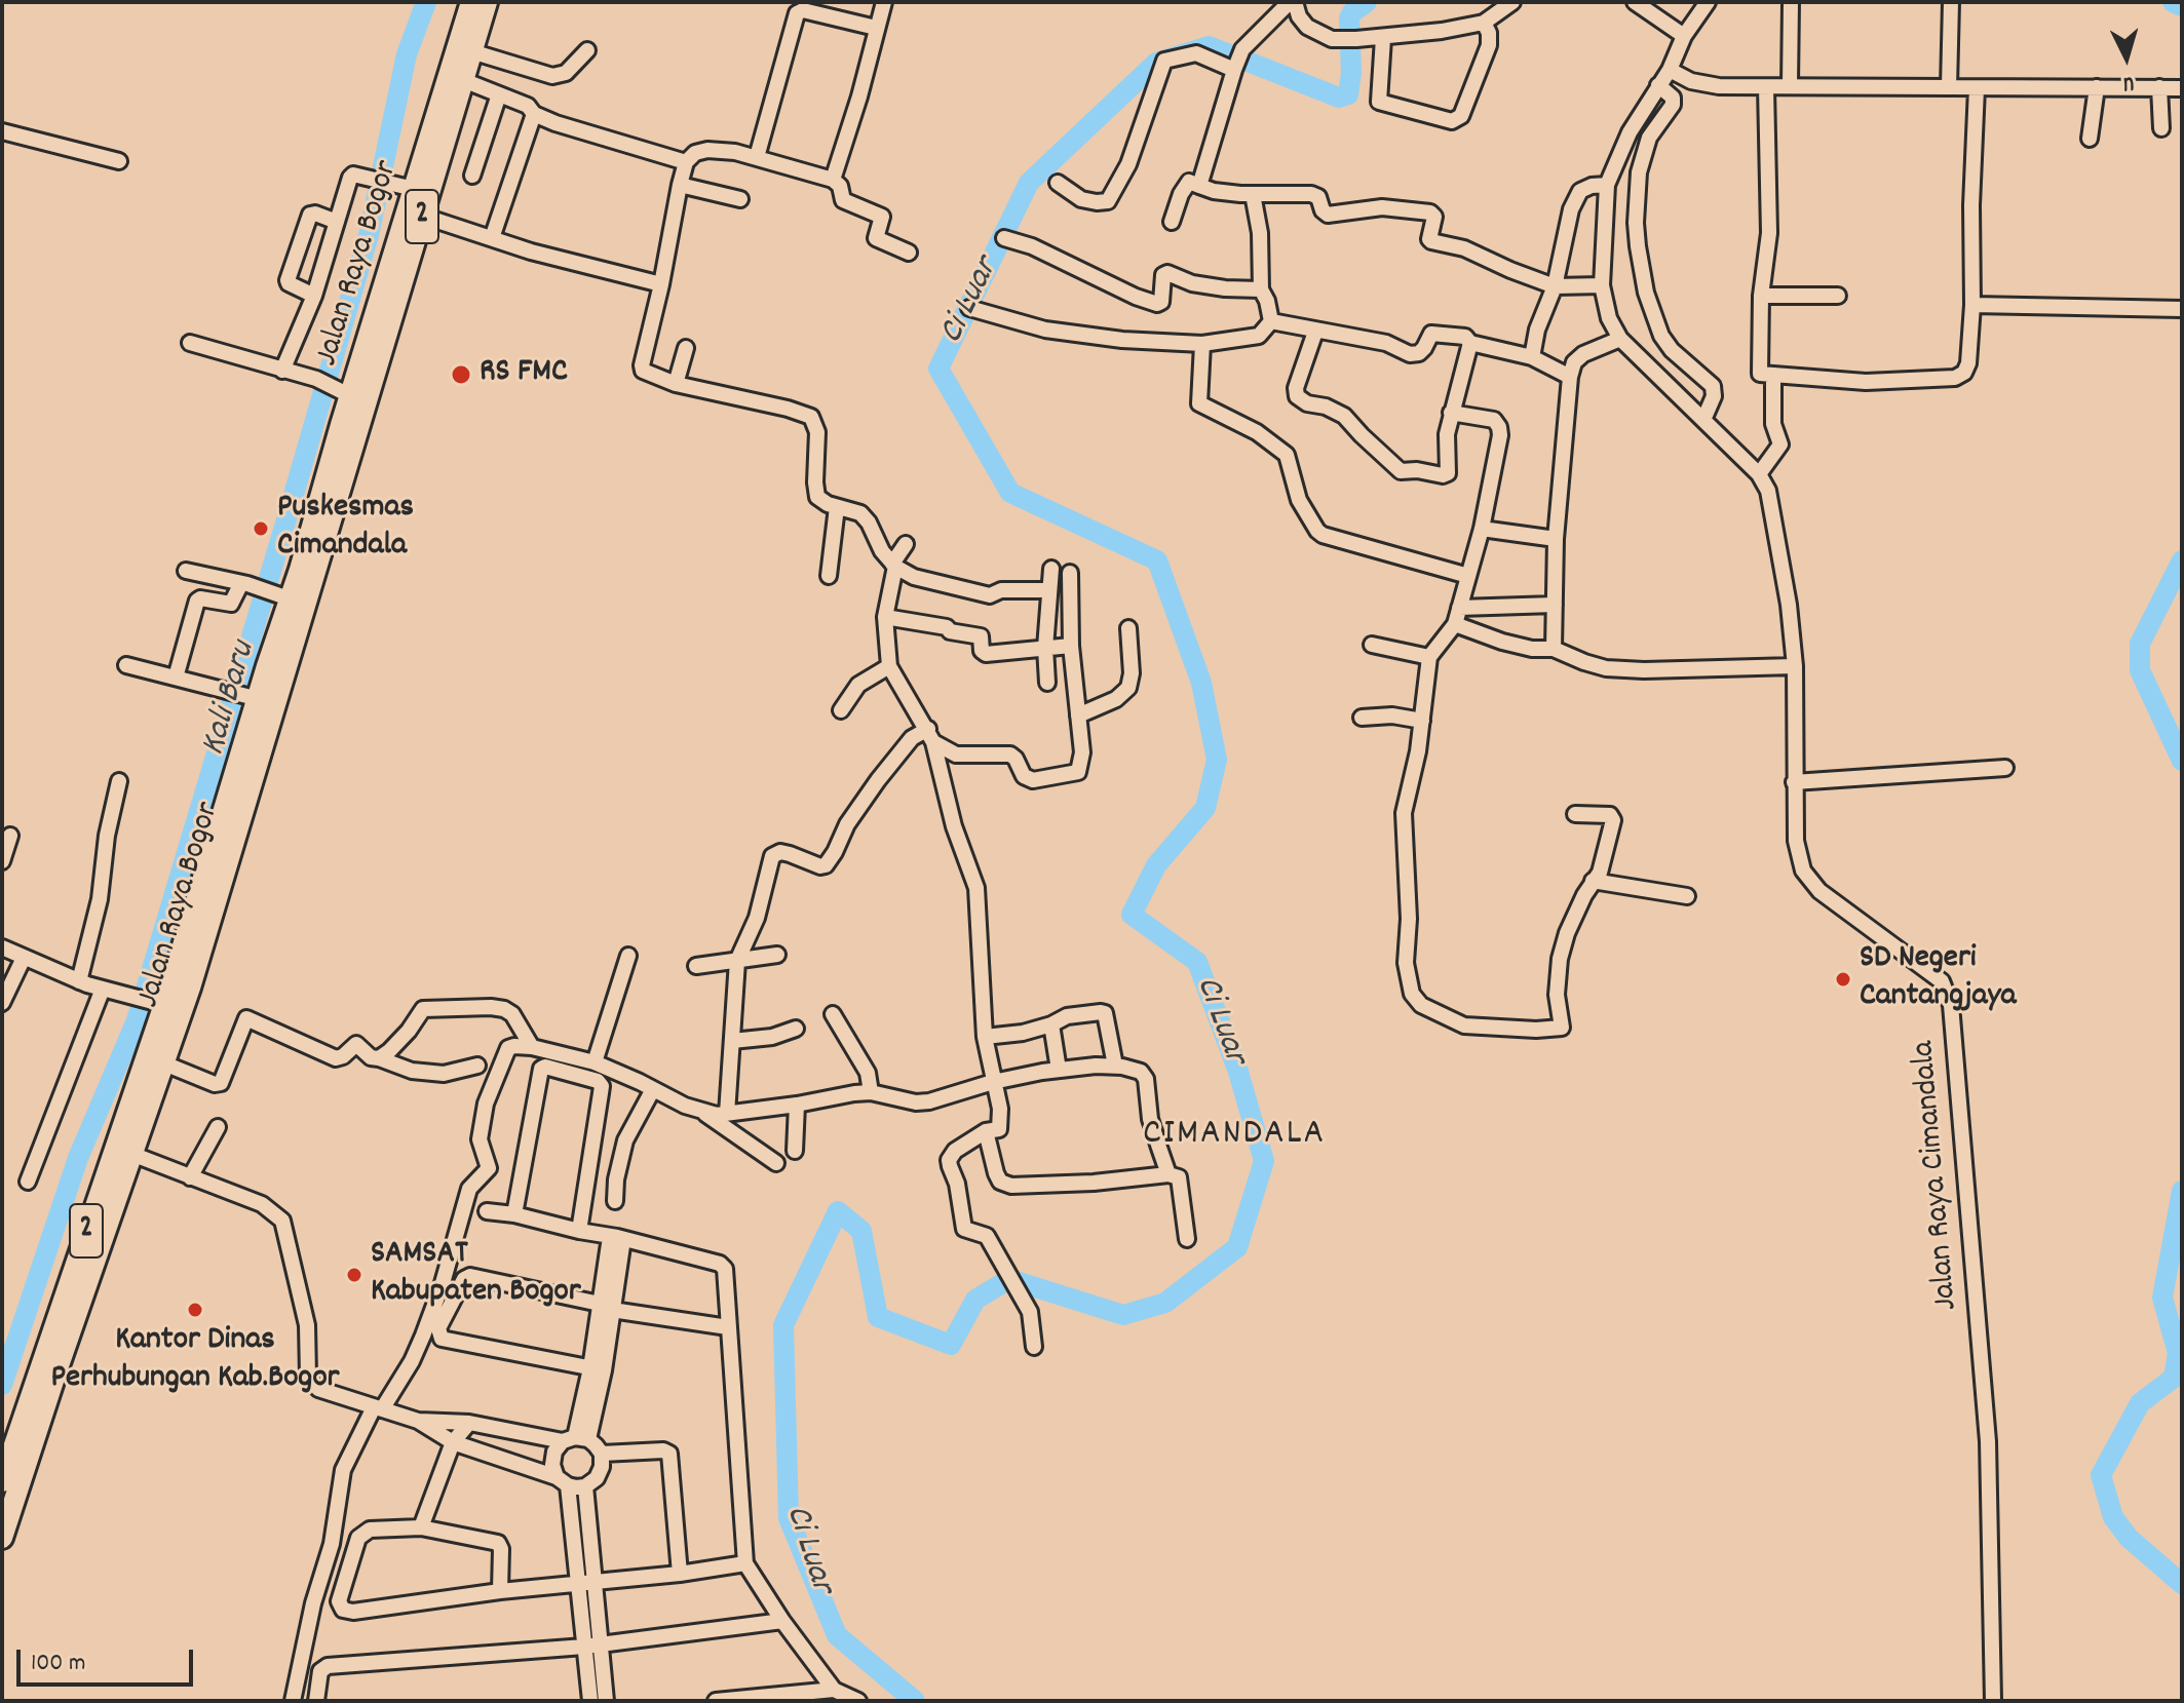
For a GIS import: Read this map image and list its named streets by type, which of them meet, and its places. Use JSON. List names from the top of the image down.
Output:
{
  "streets": {
    "highway": ["2", "Jalan Raya Bogor"],
    "street": ["Jalan Raya Cimandala"]
  },
  "districts": ["CIMANDALA"],
  "water": ["Ci Luar", "Kali Baru"],
  "places": [
    "RS FMC",
    "Puskesmas Cimandala",
    "SD Negeri Cantangjaya",
    "SAMSAT Kabupaten Bogor",
    "Kantor Dinas Perhubungan Kab.Bogor"
  ],
  "scale_bar": "100 m",
  "north": "bottom"
}
